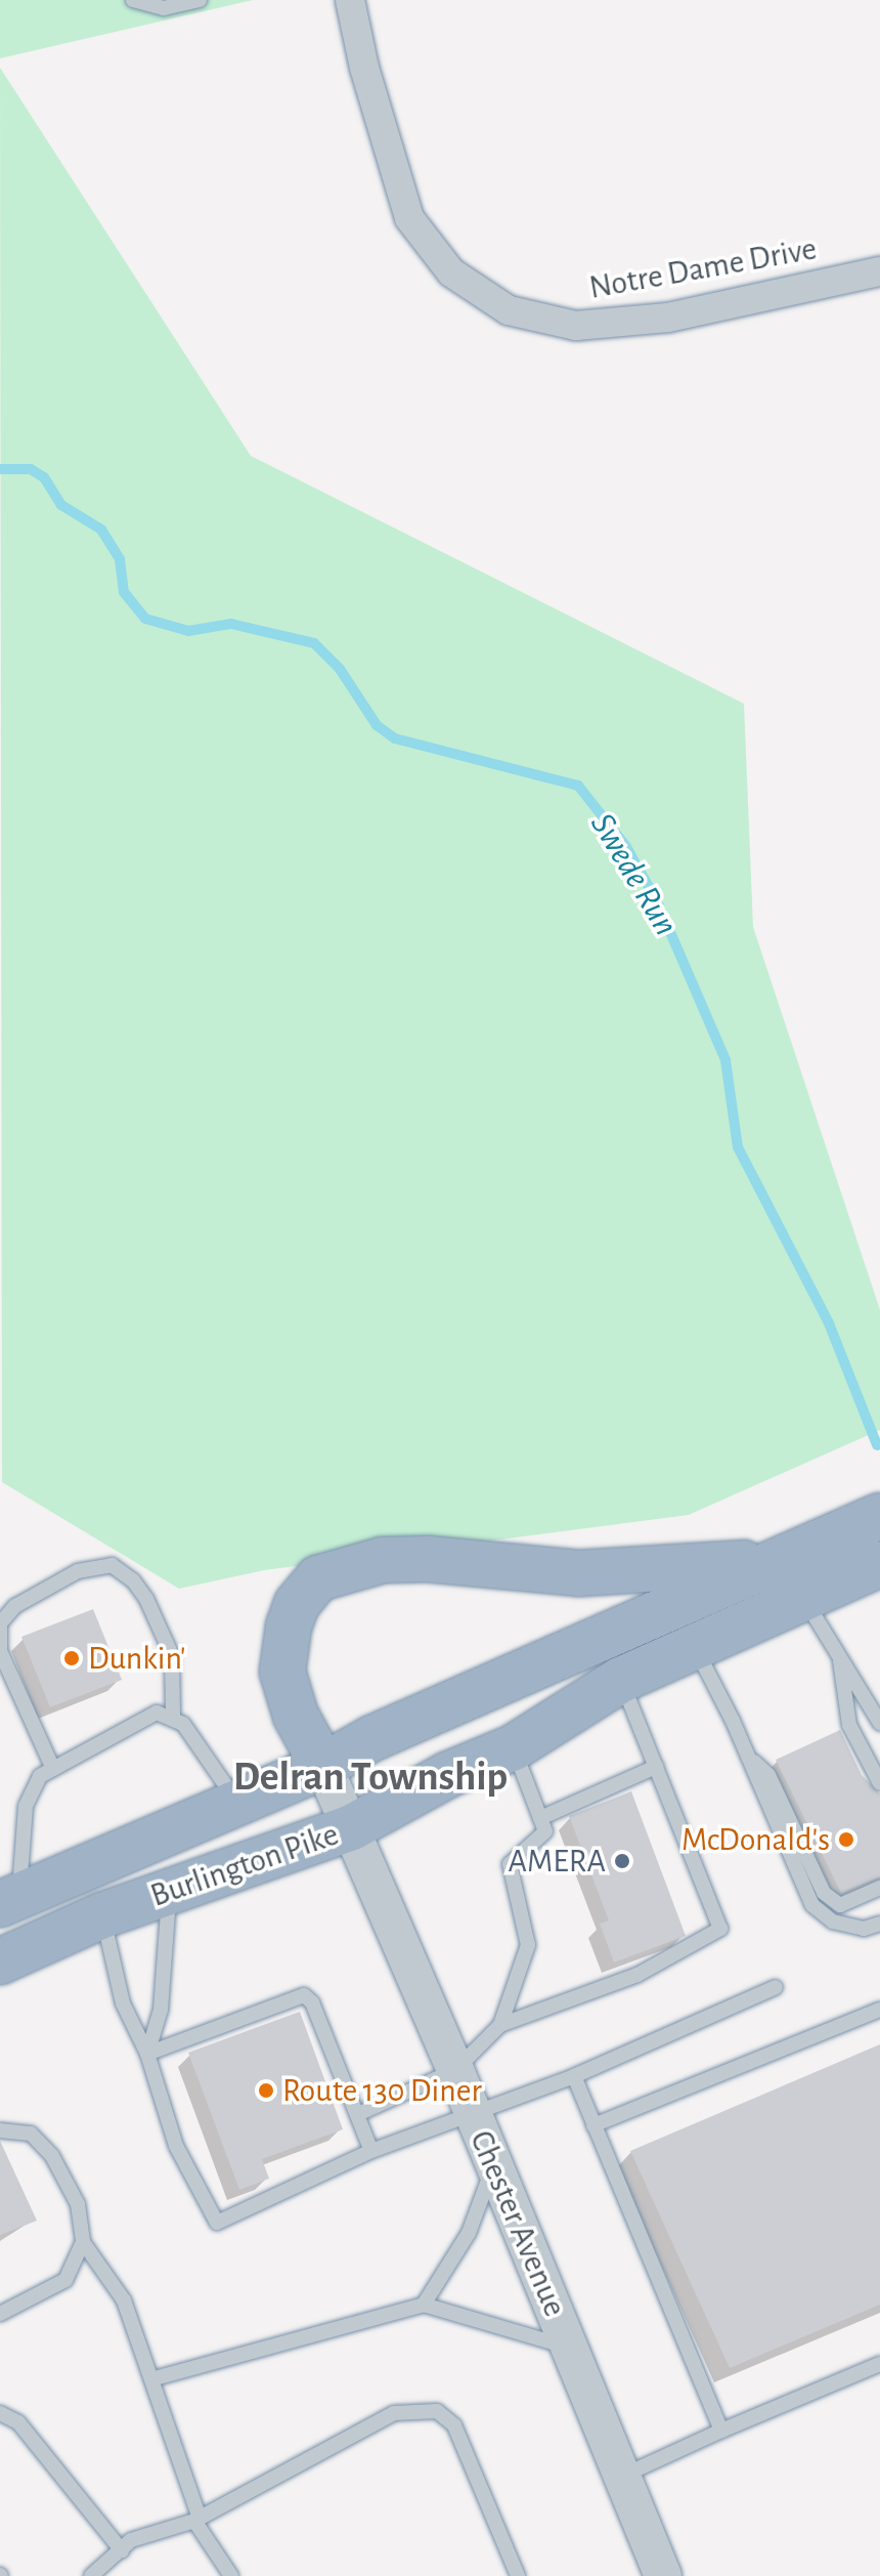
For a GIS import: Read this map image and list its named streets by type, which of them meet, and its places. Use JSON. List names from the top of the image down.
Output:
{
  "streets": {
    "highway": ["Burlington Pike"],
    "street": ["Notre Dame Drive", "Chester Avenue"]
  },
  "crossings": [
    ["Burlington Pike", "Chester Avenue"]
  ],
  "districts": ["Delran Township"],
  "water": ["Swede Run"],
  "places": [
    "Dunkin'",
    "McDonald's",
    "AMERA",
    "Route 130 Diner"
  ]
}
